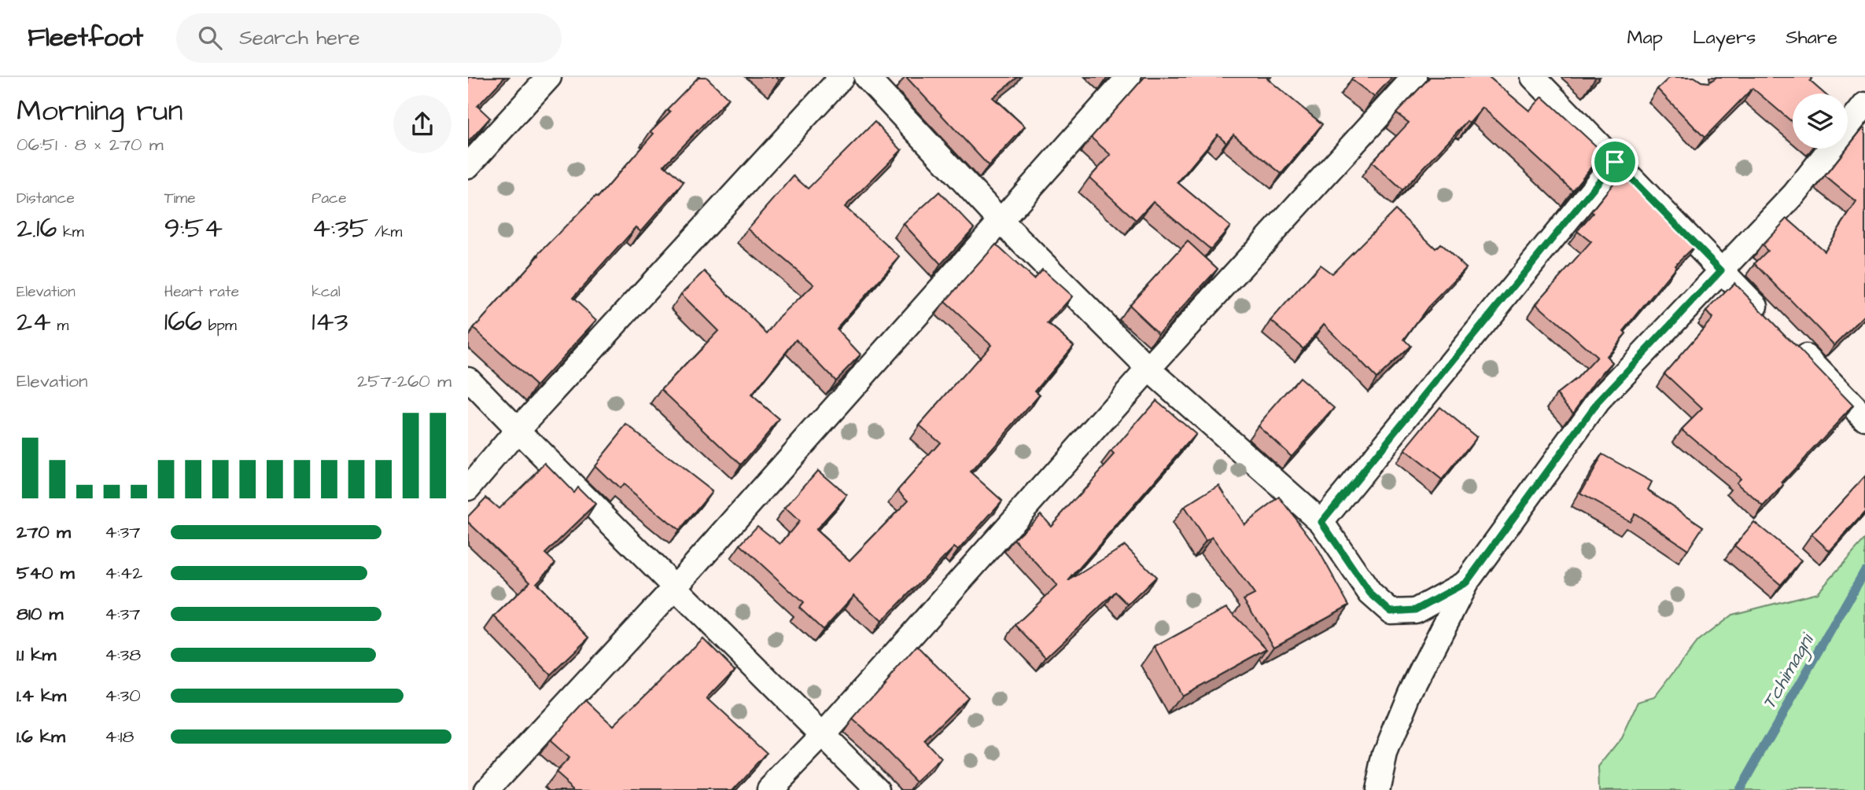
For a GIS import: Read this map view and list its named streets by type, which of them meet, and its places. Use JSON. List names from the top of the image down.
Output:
{
  "water": ["Tchimagni"],
  "page": {
    "header": "Fleetfoot",
    "search": "Search here",
    "nav": ["Map", "Layers", "Share"],
    "heading": ["Morning run", "06:51 · 8 × 270 m"],
    "stats": [
      ["Distance", "2.16 km"],
      ["Time", "9:54"],
      ["Pace", "4:35 /km"],
      ["Elevation", "24 m"],
      ["Heart rate", "166 bpm"],
      ["kcal", "143"]
    ],
    "chart": ["Elevation", "257–260 m"],
    "list": [
      {
        "name": "270 m",
        "note": "4:37"
      },
      {
        "name": "540 m",
        "note": "4:42"
      },
      {
        "name": "810 m",
        "note": "4:37"
      },
      {
        "name": "1.1 km",
        "note": "4:38"
      },
      {
        "name": "1.4 km",
        "note": "4:30"
      },
      {
        "name": "1.6 km",
        "note": "4:18"
      }
    ]
  }
}
